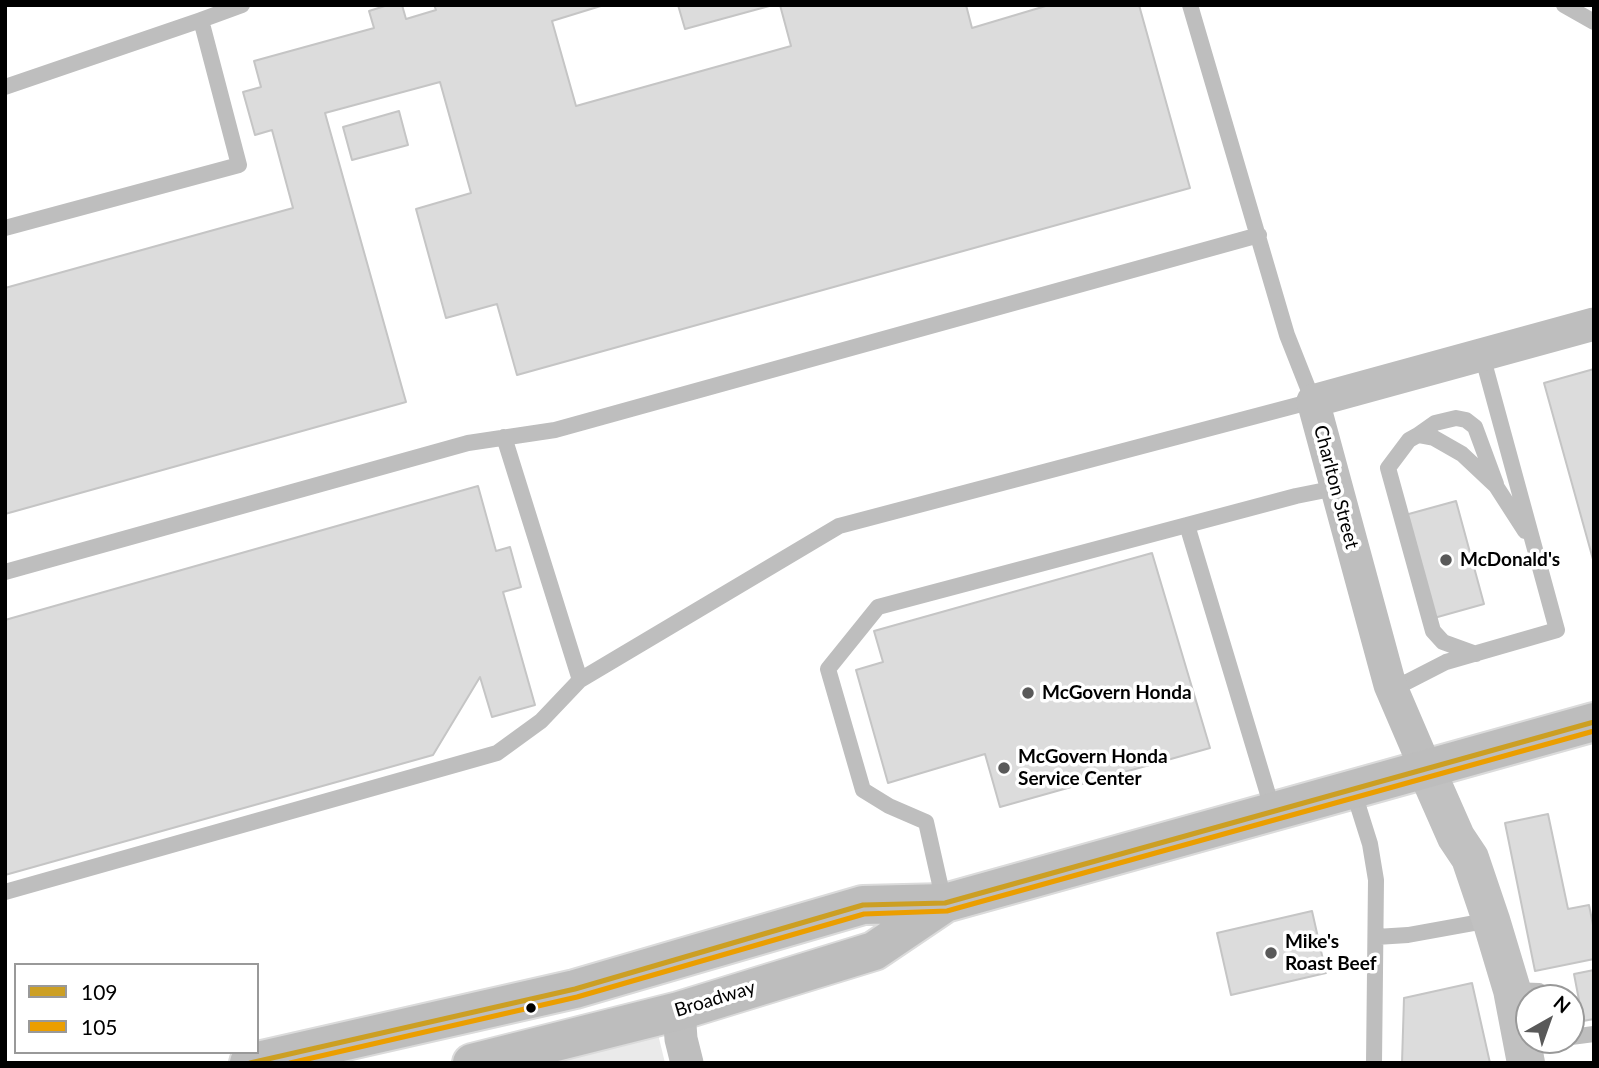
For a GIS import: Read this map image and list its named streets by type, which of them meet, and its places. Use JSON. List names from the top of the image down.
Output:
{
  "streets": {
    "main road": ["Broadway"],
    "street": ["Charlton Street"]
  },
  "crossings": [
    ["Charlton Street", "Broadway"]
  ],
  "places": [
    "McDonald's",
    "McGovern Honda",
    "McGovern Honda Service Center",
    "Mike's Roast Beef"
  ],
  "lines": ["transit line 109", "transit line 105"],
  "legend": ["109", "105"],
  "north": "top right"
}
